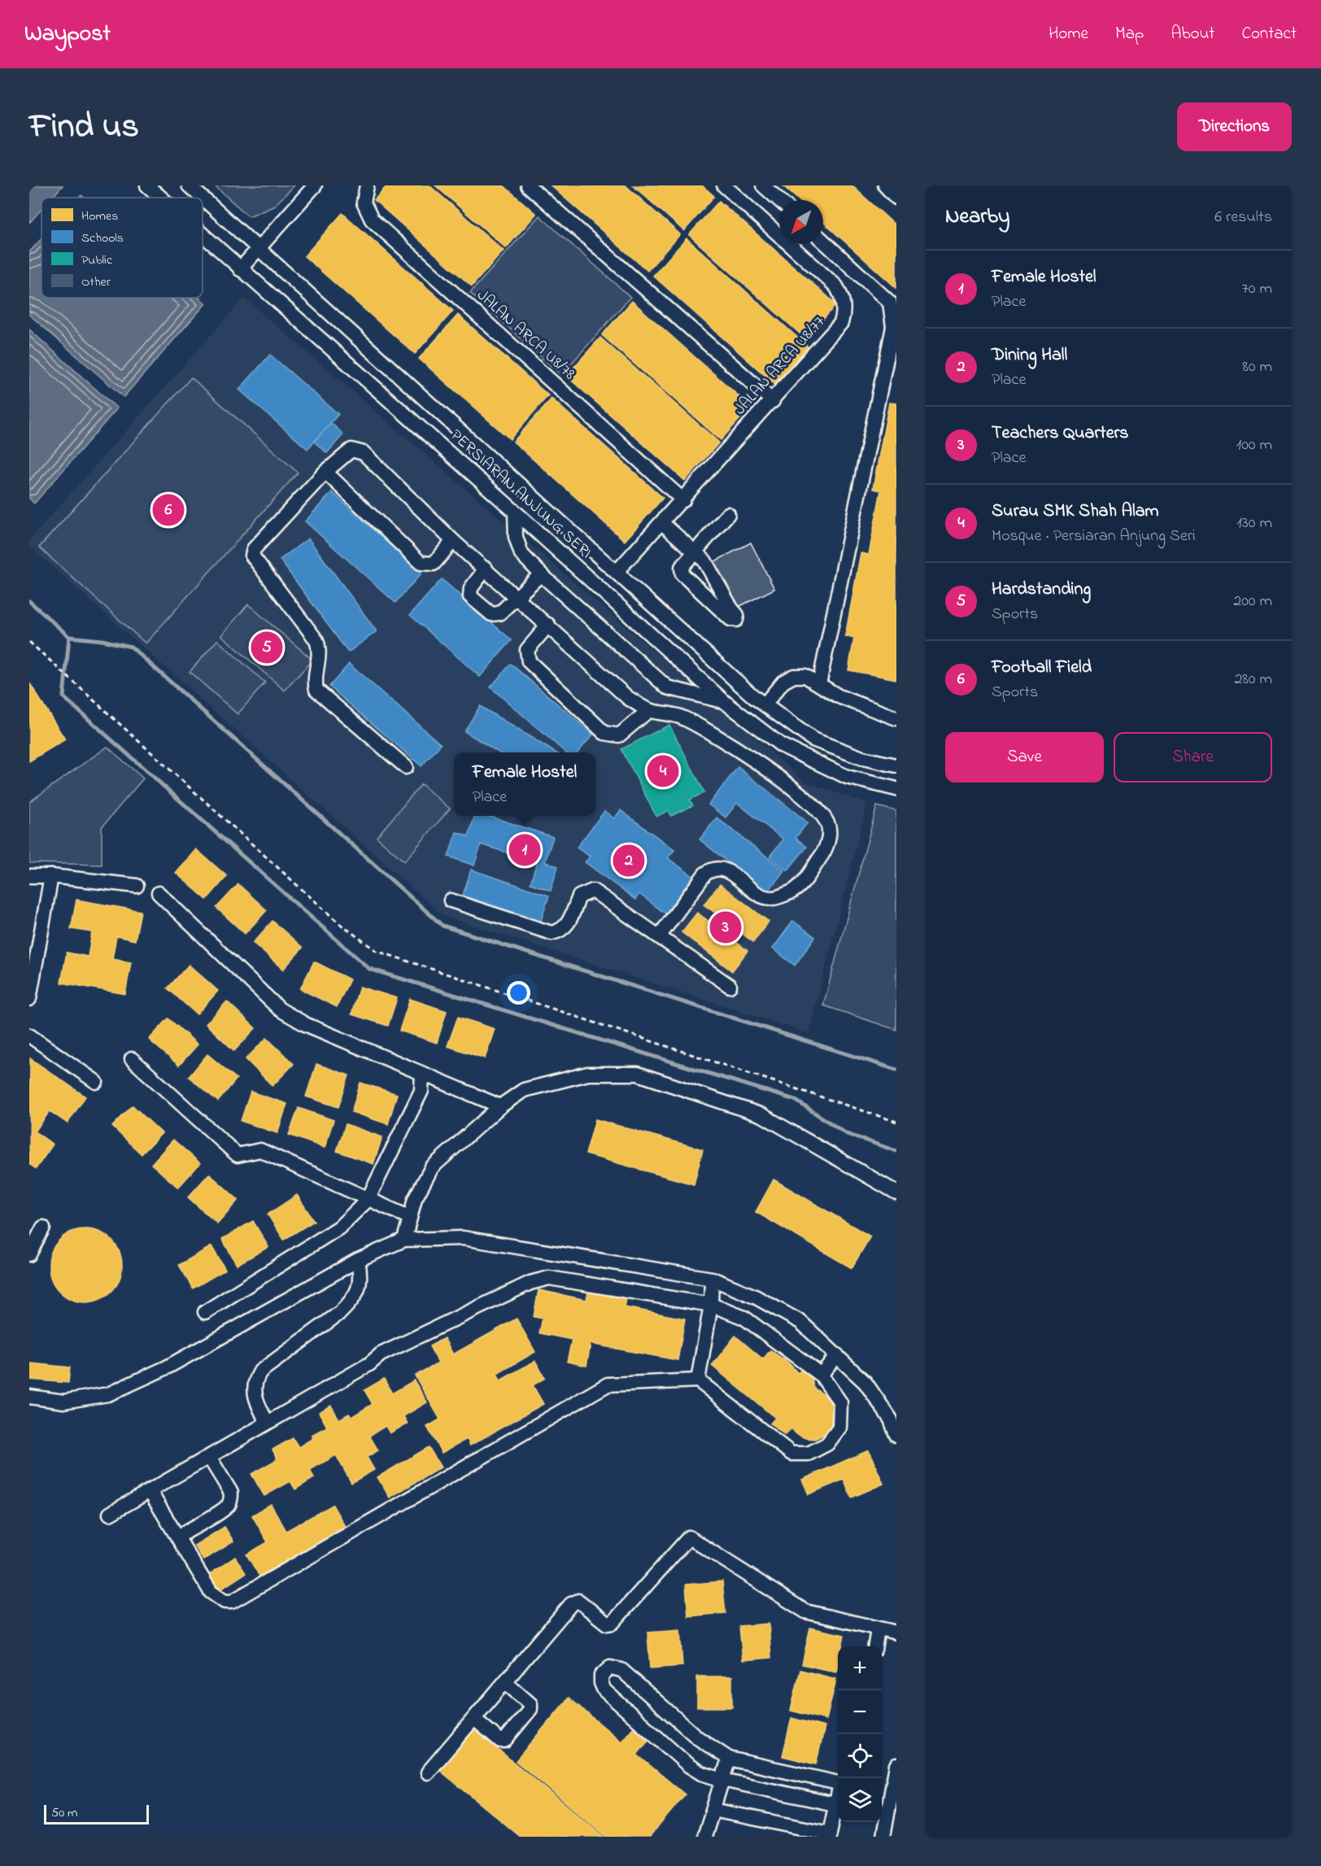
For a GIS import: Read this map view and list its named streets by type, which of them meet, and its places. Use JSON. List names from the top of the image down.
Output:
{
  "streets": {
    "street": ["JALAN ARCA U8/78", "JALAN ARCA U8/77", "PERSIARAN ANJUNG SERI"]
  },
  "crossings": [
    ["JALAN ARCA U8/78", "JALAN ARCA U8/77"],
    ["JALAN ARCA U8/77", "PERSIARAN ANJUNG SERI"]
  ],
  "legend": [
    "Homes",
    "Schools",
    "Public",
    "Other"
  ],
  "scale_bar": "50 m",
  "north": "bottom left",
  "page": {
    "header": "Waypost",
    "nav": [
      "Home",
      "Map",
      "About",
      "Contact"
    ],
    "title": "Find us",
    "buttons": [
      "Directions",
      ["Save", "Share"]
    ],
    "heading": ["Nearby", "6 results"],
    "list": [
      {
        "mark": "1",
        "name": "Female Hostel",
        "note": "Place",
        "value": "70 m"
      },
      {
        "mark": "2",
        "name": "Dining Hall",
        "note": "Place",
        "value": "80 m"
      },
      {
        "mark": "3",
        "name": "Teachers Quarters",
        "note": "Place",
        "value": "100 m"
      },
      {
        "mark": "4",
        "name": "Surau SMK Shah Alam",
        "note": "Mosque · Persiaran Anjung Seri",
        "value": "130 m"
      },
      {
        "mark": "5",
        "name": "Hardstanding",
        "note": "Sports",
        "value": "200 m"
      },
      {
        "mark": "6",
        "name": "Football Field",
        "note": "Sports",
        "value": "280 m"
      }
    ],
    "pins": [
      "6",
      "5",
      "4",
      "1",
      "2",
      "3"
    ],
    "popup": ["Female Hostel", "Place"],
    "map_buttons": ["+", "−"],
    "scale": "50 m"
  }
}
